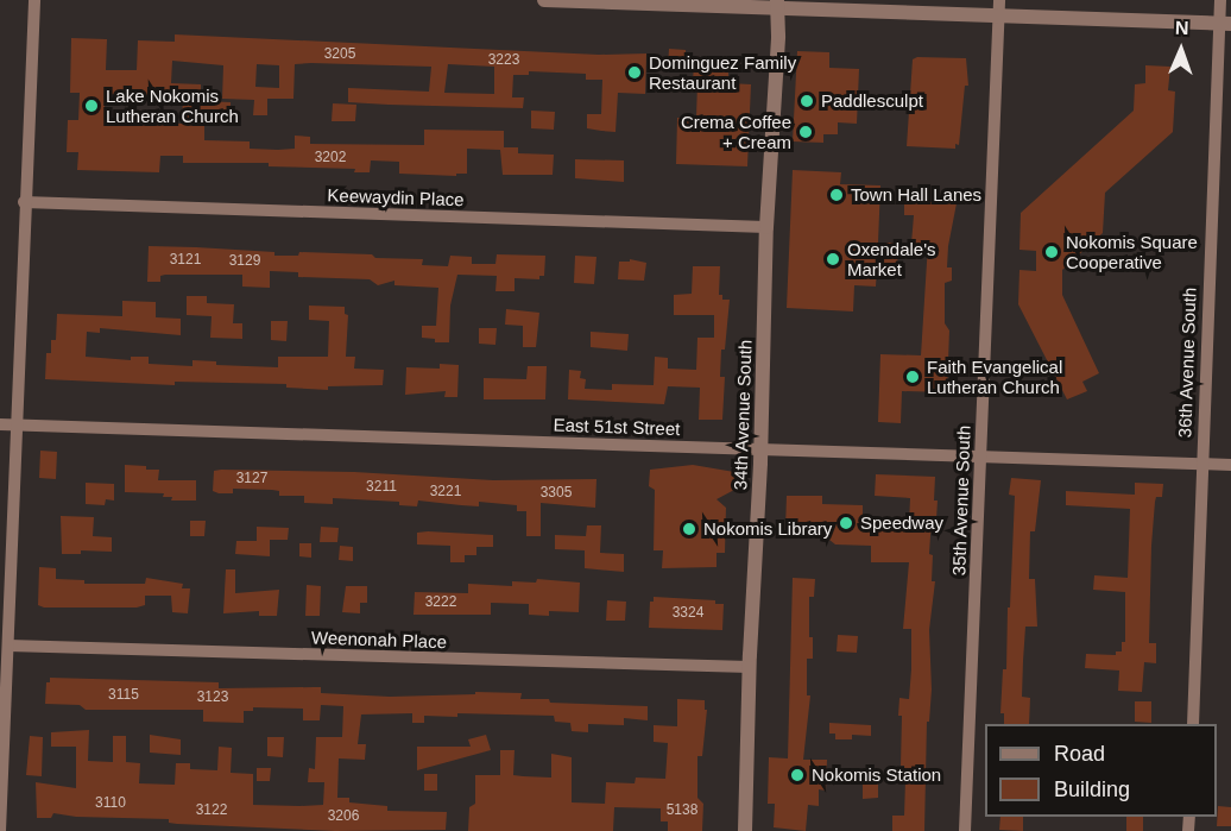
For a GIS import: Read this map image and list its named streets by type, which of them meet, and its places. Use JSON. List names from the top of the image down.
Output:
{
  "streets": {
    "street": [
      "Keewaydin Place",
      "36th Avenue South",
      "34th Avenue South",
      "East 51st Street",
      "35th Avenue South",
      "Weenonah Place"
    ]
  },
  "crossings": [
    ["Keewaydin Place", "34th Avenue South"],
    ["36th Avenue South", "East 51st Street"],
    ["34th Avenue South", "East 51st Street"],
    ["34th Avenue South", "Weenonah Place"],
    ["East 51st Street", "35th Avenue South"]
  ],
  "places": [
    "Dominguez Family Restaurant",
    "Paddlesculpt",
    "Lake Nokomis Lutheran Church",
    "Crema Coffee + Cream",
    "Town Hall Lanes",
    "Nokomis Square Cooperative",
    "Oxendale's Market",
    "Faith Evangelical Lutheran Church",
    "Speedway",
    "Nokomis Library",
    "Nokomis Station"
  ],
  "house_numbers": [
    "3205",
    "3223",
    "3202",
    "3121",
    "3129",
    "3127",
    "3211",
    "3221",
    "3305",
    "3222",
    "3324",
    "3115",
    "3123",
    "3110",
    "3122",
    "5138",
    "3206"
  ],
  "legend": ["Road", "Building"],
  "north": "top"
}
